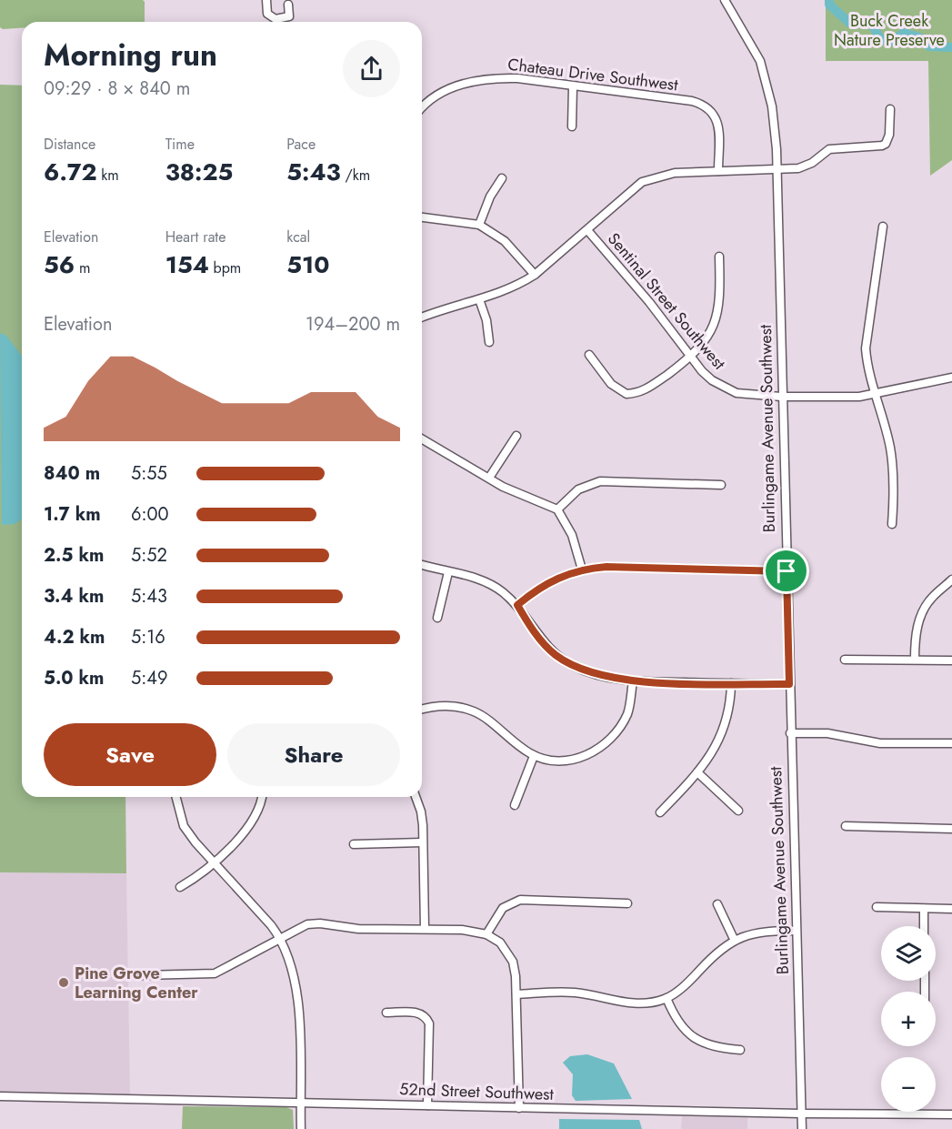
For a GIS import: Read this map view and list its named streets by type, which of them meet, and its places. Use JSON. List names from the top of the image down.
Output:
{
  "streets": {
    "street": [
      "Chateau Drive Southwest",
      "Sentinal Street Southwest",
      "Burlingame Avenue Southwest",
      "52nd Street Southwest"
    ]
  },
  "crossings": [
    ["Sentinal Street Southwest", "Burlingame Avenue Southwest"],
    ["Burlingame Avenue Southwest", "52nd Street Southwest"]
  ],
  "parks": ["Buck Creek Nature Preserve"],
  "places": ["Pine Grove Learning Center"],
  "page": {
    "heading": ["Morning run", "09:29 · 8 × 840 m"],
    "stats": [
      ["Distance", "6.72 km"],
      ["Time", "38:25"],
      ["Pace", "5:43 /km"],
      ["Elevation", "56 m"],
      ["Heart rate", "154 bpm"],
      ["kcal", "510"]
    ],
    "chart": ["Elevation", "194–200 m"],
    "list": [
      {
        "name": "840 m",
        "note": "5:55"
      },
      {
        "name": "1.7 km",
        "note": "6:00"
      },
      {
        "name": "2.5 km",
        "note": "5:52"
      },
      {
        "name": "3.4 km",
        "note": "5:43"
      },
      {
        "name": "4.2 km",
        "note": "5:16"
      },
      {
        "name": "5.0 km",
        "note": "5:49"
      }
    ],
    "buttons": ["Save", "Share"],
    "map_buttons": ["+", "−"]
  }
}
